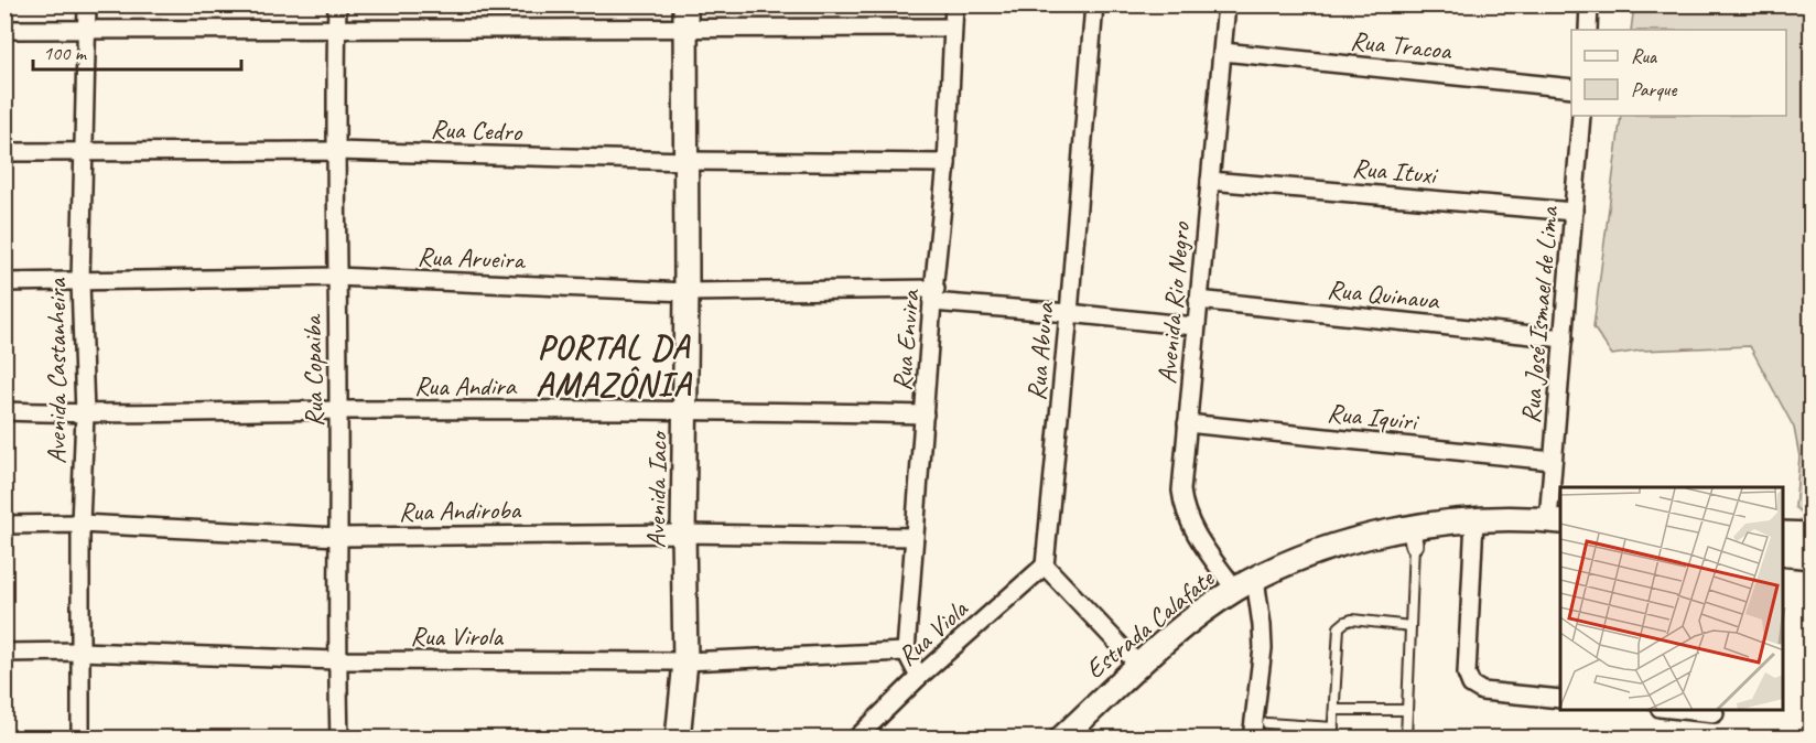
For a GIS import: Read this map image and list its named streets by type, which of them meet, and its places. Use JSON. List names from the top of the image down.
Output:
{
  "streets": {
    "street": [
      "Rua Tracoa",
      "Rua Cedro",
      "Rua Ituxi",
      "Rua Arueira",
      "Rua Quinaua",
      "Avenida Rio Negro",
      "Rua José Ismael de Lima",
      "Rua Envira",
      "Rua Abuna",
      "Avenida Castanheira",
      "Rua Copaiba",
      "Rua Andira",
      "Rua Iquiri",
      "Avenida Iaco",
      "Rua Andiroba",
      "Estrada Calafate",
      "Rua Viola",
      "Rua Virola"
    ]
  },
  "crossings": [
    ["Rua Tracoa", "Avenida Rio Negro"],
    ["Rua Cedro", "Rua Envira"],
    ["Rua Cedro", "Avenida Castanheira"],
    ["Rua Cedro", "Rua Copaiba"],
    ["Rua Cedro", "Avenida Iaco"],
    ["Rua Ituxi", "Avenida Rio Negro"],
    ["Rua Ituxi", "Rua José Ismael de Lima"],
    ["Rua Arueira", "Avenida Rio Negro"],
    ["Rua Arueira", "Rua Envira"],
    ["Rua Arueira", "Rua Abuna"],
    ["Rua Arueira", "Avenida Castanheira"],
    ["Rua Arueira", "Rua Copaiba"],
    ["Rua Arueira", "Avenida Iaco"],
    ["Rua Quinaua", "Avenida Rio Negro"],
    ["Rua Quinaua", "Rua José Ismael de Lima"],
    ["Avenida Rio Negro", "Rua Iquiri"],
    ["Avenida Rio Negro", "Estrada Calafate"],
    ["Rua José Ismael de Lima", "Rua Iquiri"],
    ["Rua José Ismael de Lima", "Estrada Calafate"],
    ["Rua Envira", "Rua Andira"],
    ["Rua Envira", "Rua Andiroba"],
    ["Rua Envira", "Rua Virola"],
    ["Rua Abuna", "Rua Viola"],
    ["Avenida Castanheira", "Rua Andira"],
    ["Avenida Castanheira", "Rua Andiroba"],
    ["Avenida Castanheira", "Rua Virola"],
    ["Rua Copaiba", "Rua Andira"],
    ["Rua Copaiba", "Rua Andiroba"],
    ["Rua Copaiba", "Rua Virola"],
    ["Rua Andira", "Avenida Iaco"],
    ["Avenida Iaco", "Rua Andiroba"],
    ["Avenida Iaco", "Rua Virola"]
  ],
  "districts": ["PORTAL DA AMAZÔNIA"],
  "legend": ["Rua", "Parque"],
  "scale_bar": "100 m"
}
